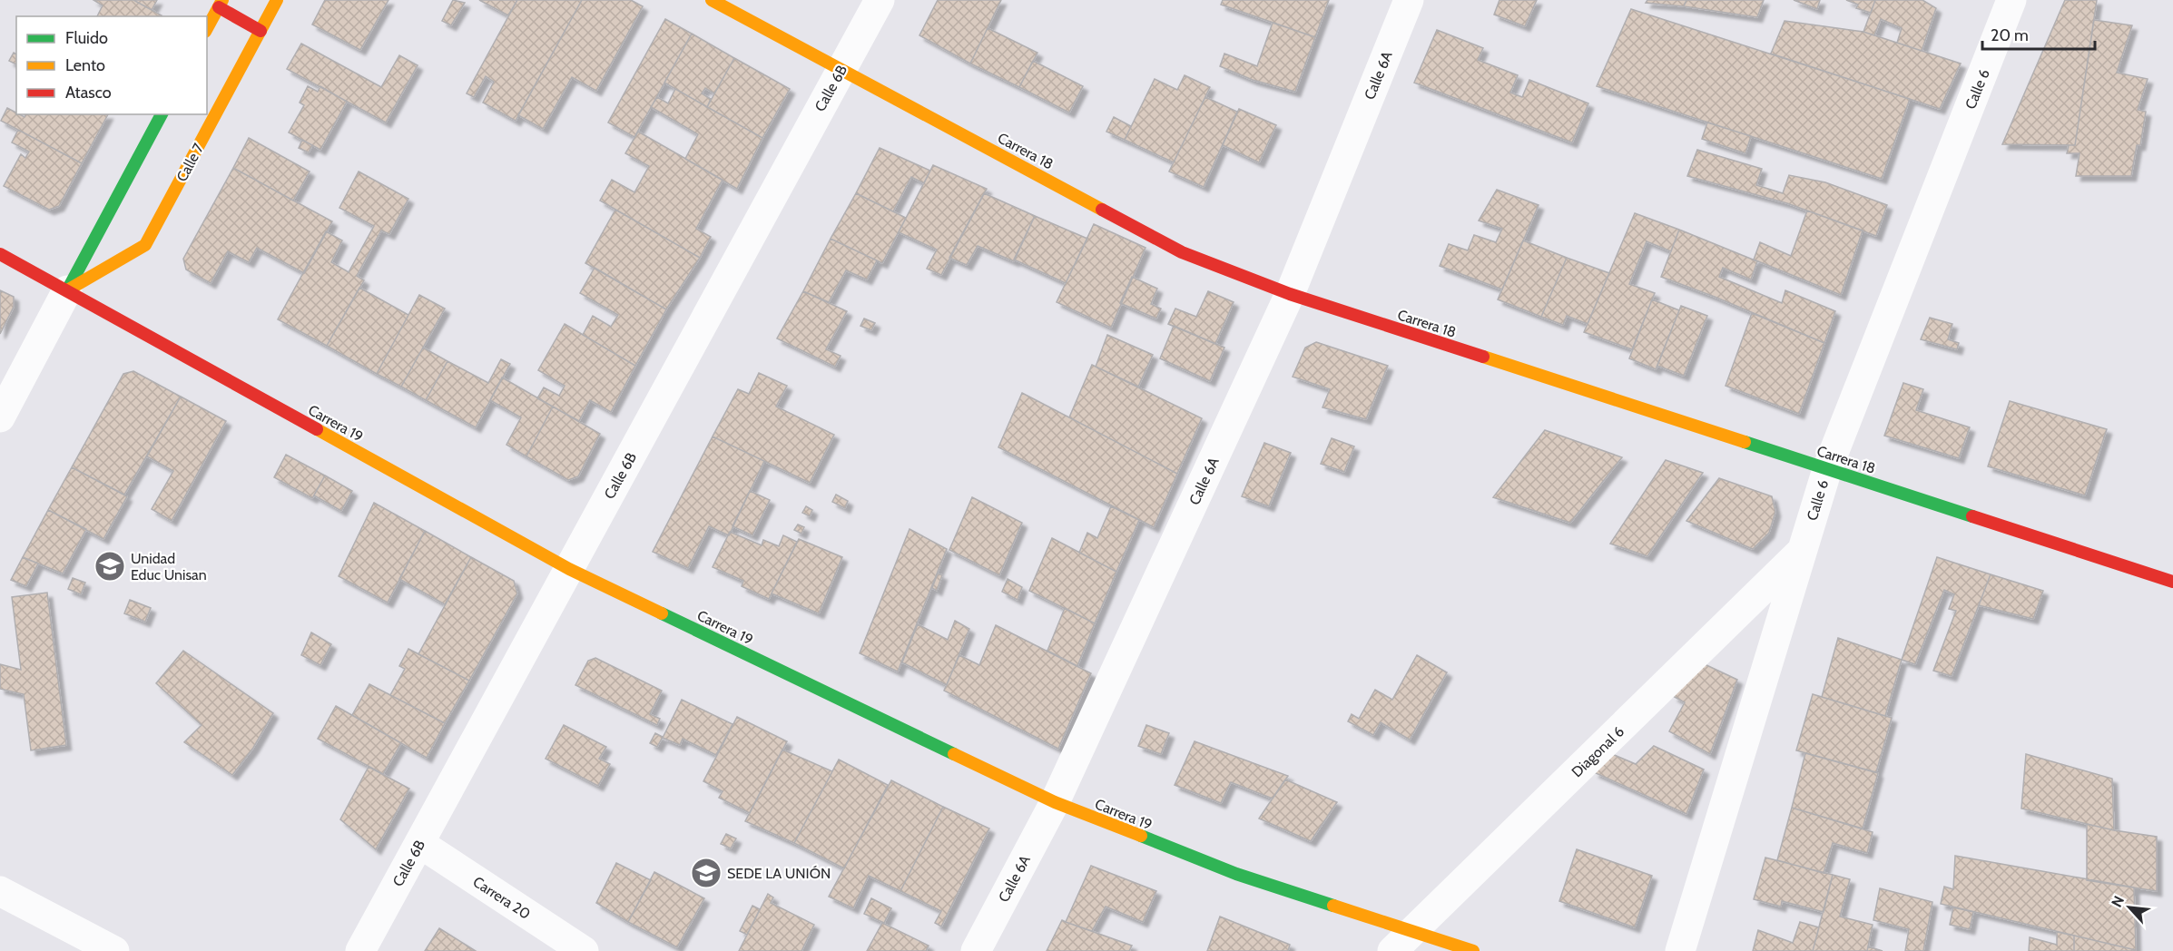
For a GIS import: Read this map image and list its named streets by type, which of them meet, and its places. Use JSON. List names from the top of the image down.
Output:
{
  "streets": {
    "street": [
      "Calle 6A",
      "Calle 6B",
      "Calle 6",
      "Carrera 18",
      "Calle 7",
      "Carrera 19",
      "Diagonal 6",
      "Carrera 20"
    ]
  },
  "crossings": [
    ["Calle 6A", "Carrera 18"],
    ["Calle 6A", "Carrera 19"],
    ["Calle 6B", "Carrera 18"],
    ["Calle 6B", "Carrera 19"],
    ["Calle 6B", "Carrera 20"],
    ["Calle 6", "Carrera 18"],
    ["Calle 6", "Diagonal 6"],
    ["Calle 7", "Carrera 19"],
    ["Carrera 19", "Diagonal 6"]
  ],
  "places": {
    "school or university": ["Unidad Educ Unisan", "SEDE LA UNIÓN"]
  },
  "legend": ["Fluido", "Lento", "Atasco"],
  "scale_bar": "20 m",
  "north": "top left"
}
